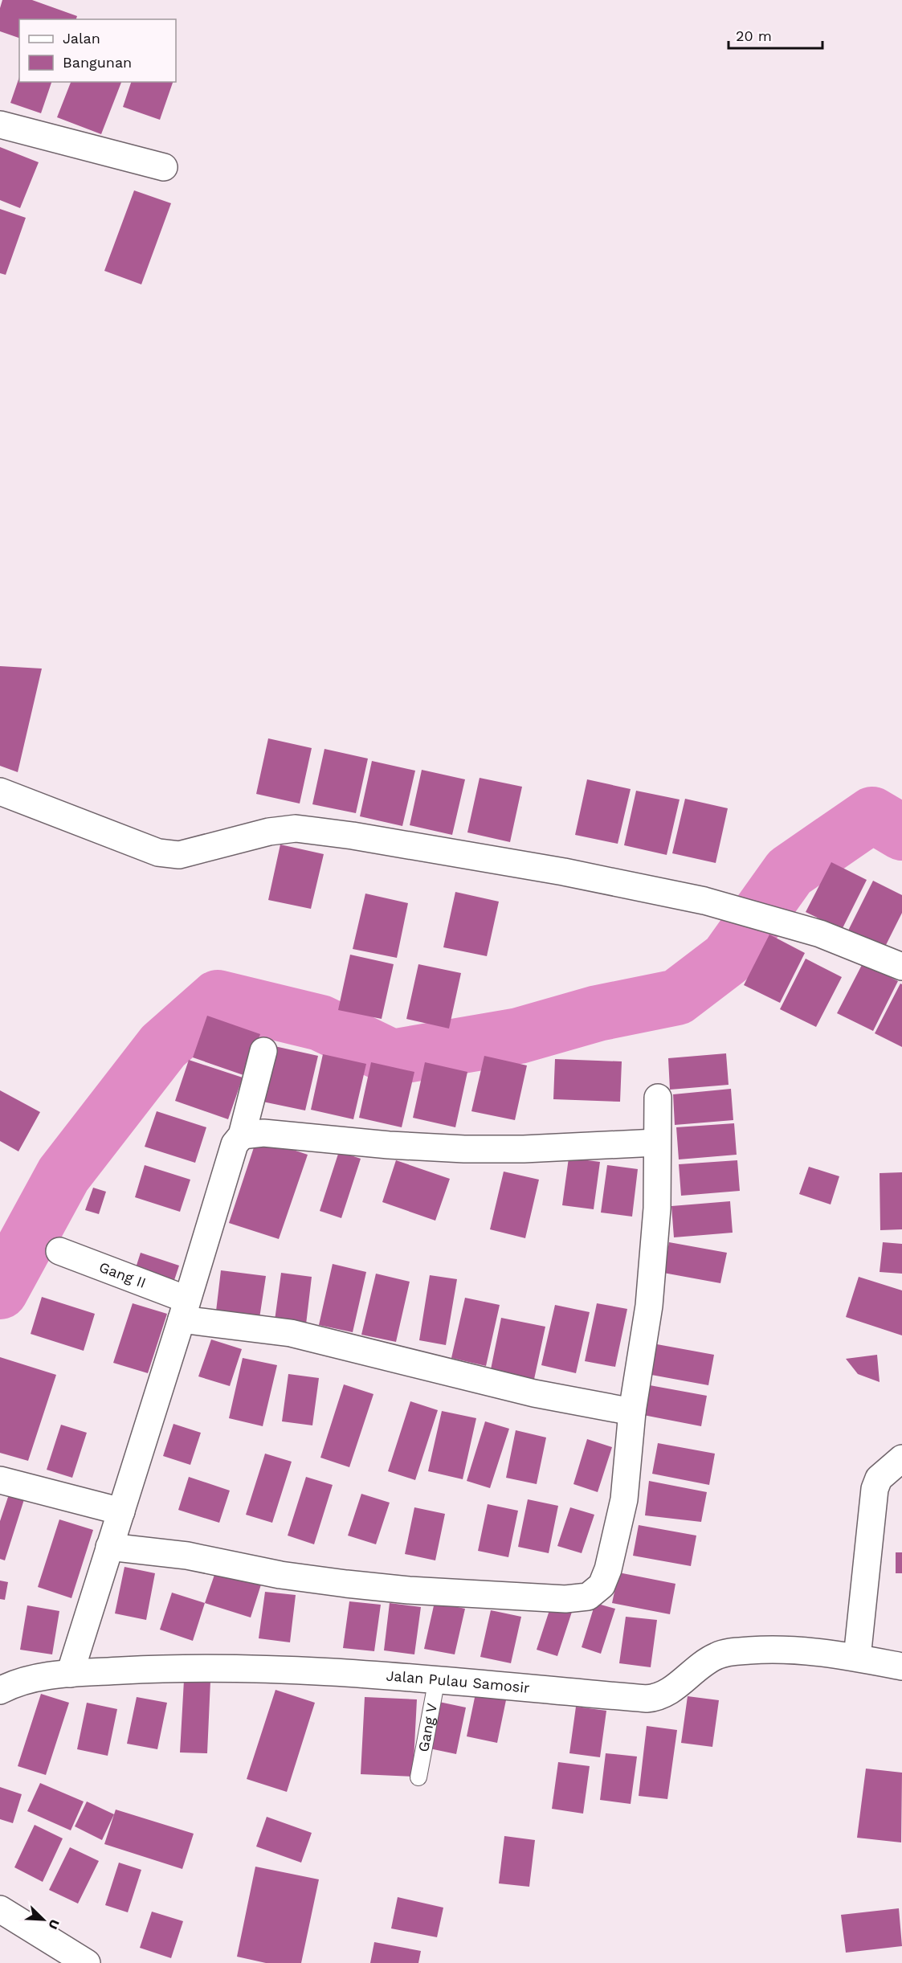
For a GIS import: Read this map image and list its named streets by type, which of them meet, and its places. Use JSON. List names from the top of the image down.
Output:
{
  "streets": {
    "street": ["Gang II", "Jalan Pulau Samosir"],
    "lane": ["Gang V"]
  },
  "crossings": [
    ["Jalan Pulau Samosir", "Gang V"]
  ],
  "legend": ["Jalan", "Bangunan"],
  "scale_bar": "20 m",
  "north": "bottom right"
}
